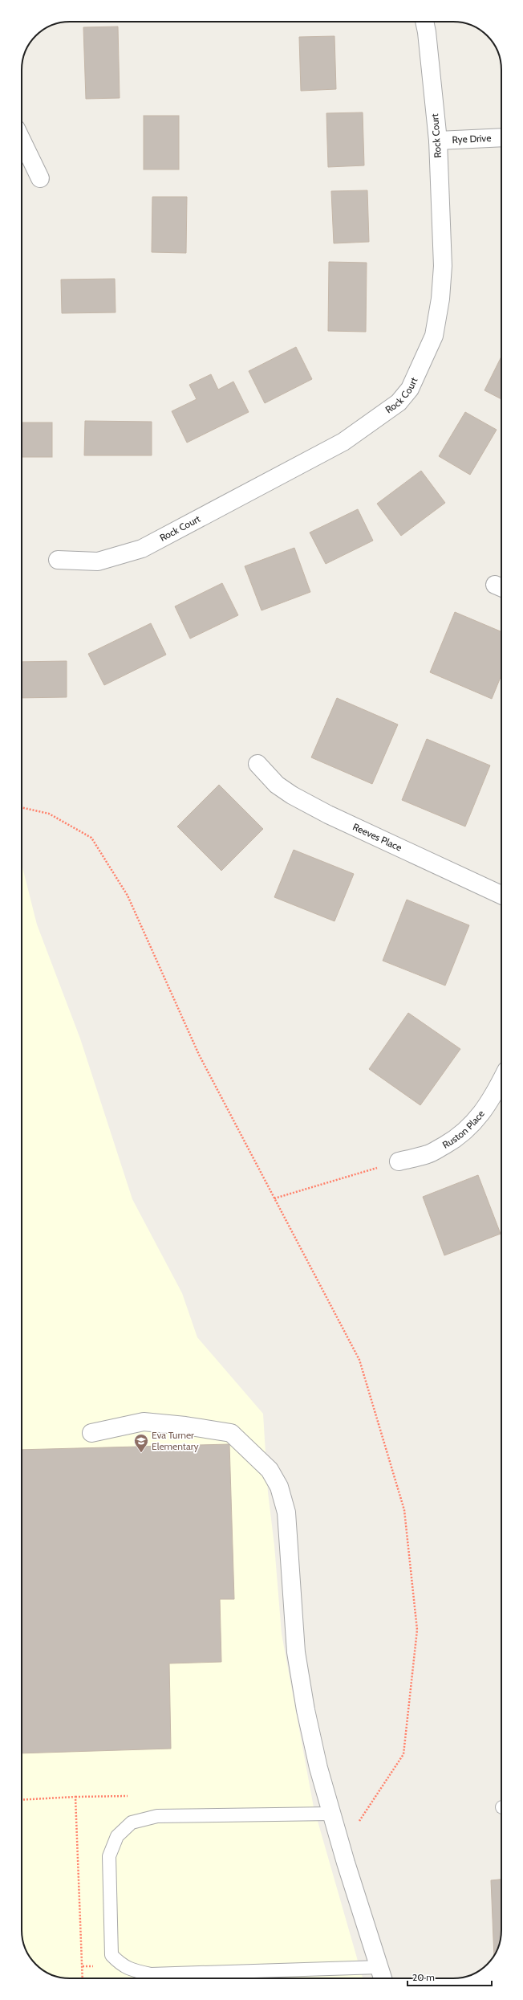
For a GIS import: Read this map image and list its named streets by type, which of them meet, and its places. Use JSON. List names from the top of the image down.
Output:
{
  "streets": {
    "street": [
      "Rock Court",
      "Rye Drive",
      "Reeves Place",
      "Ruston Place"
    ]
  },
  "crossings": [
    ["Rock Court", "Rye Drive"]
  ],
  "places": {
    "school or university": ["Eva Turner Elementary"]
  },
  "scale_bar": "20 m"
}
